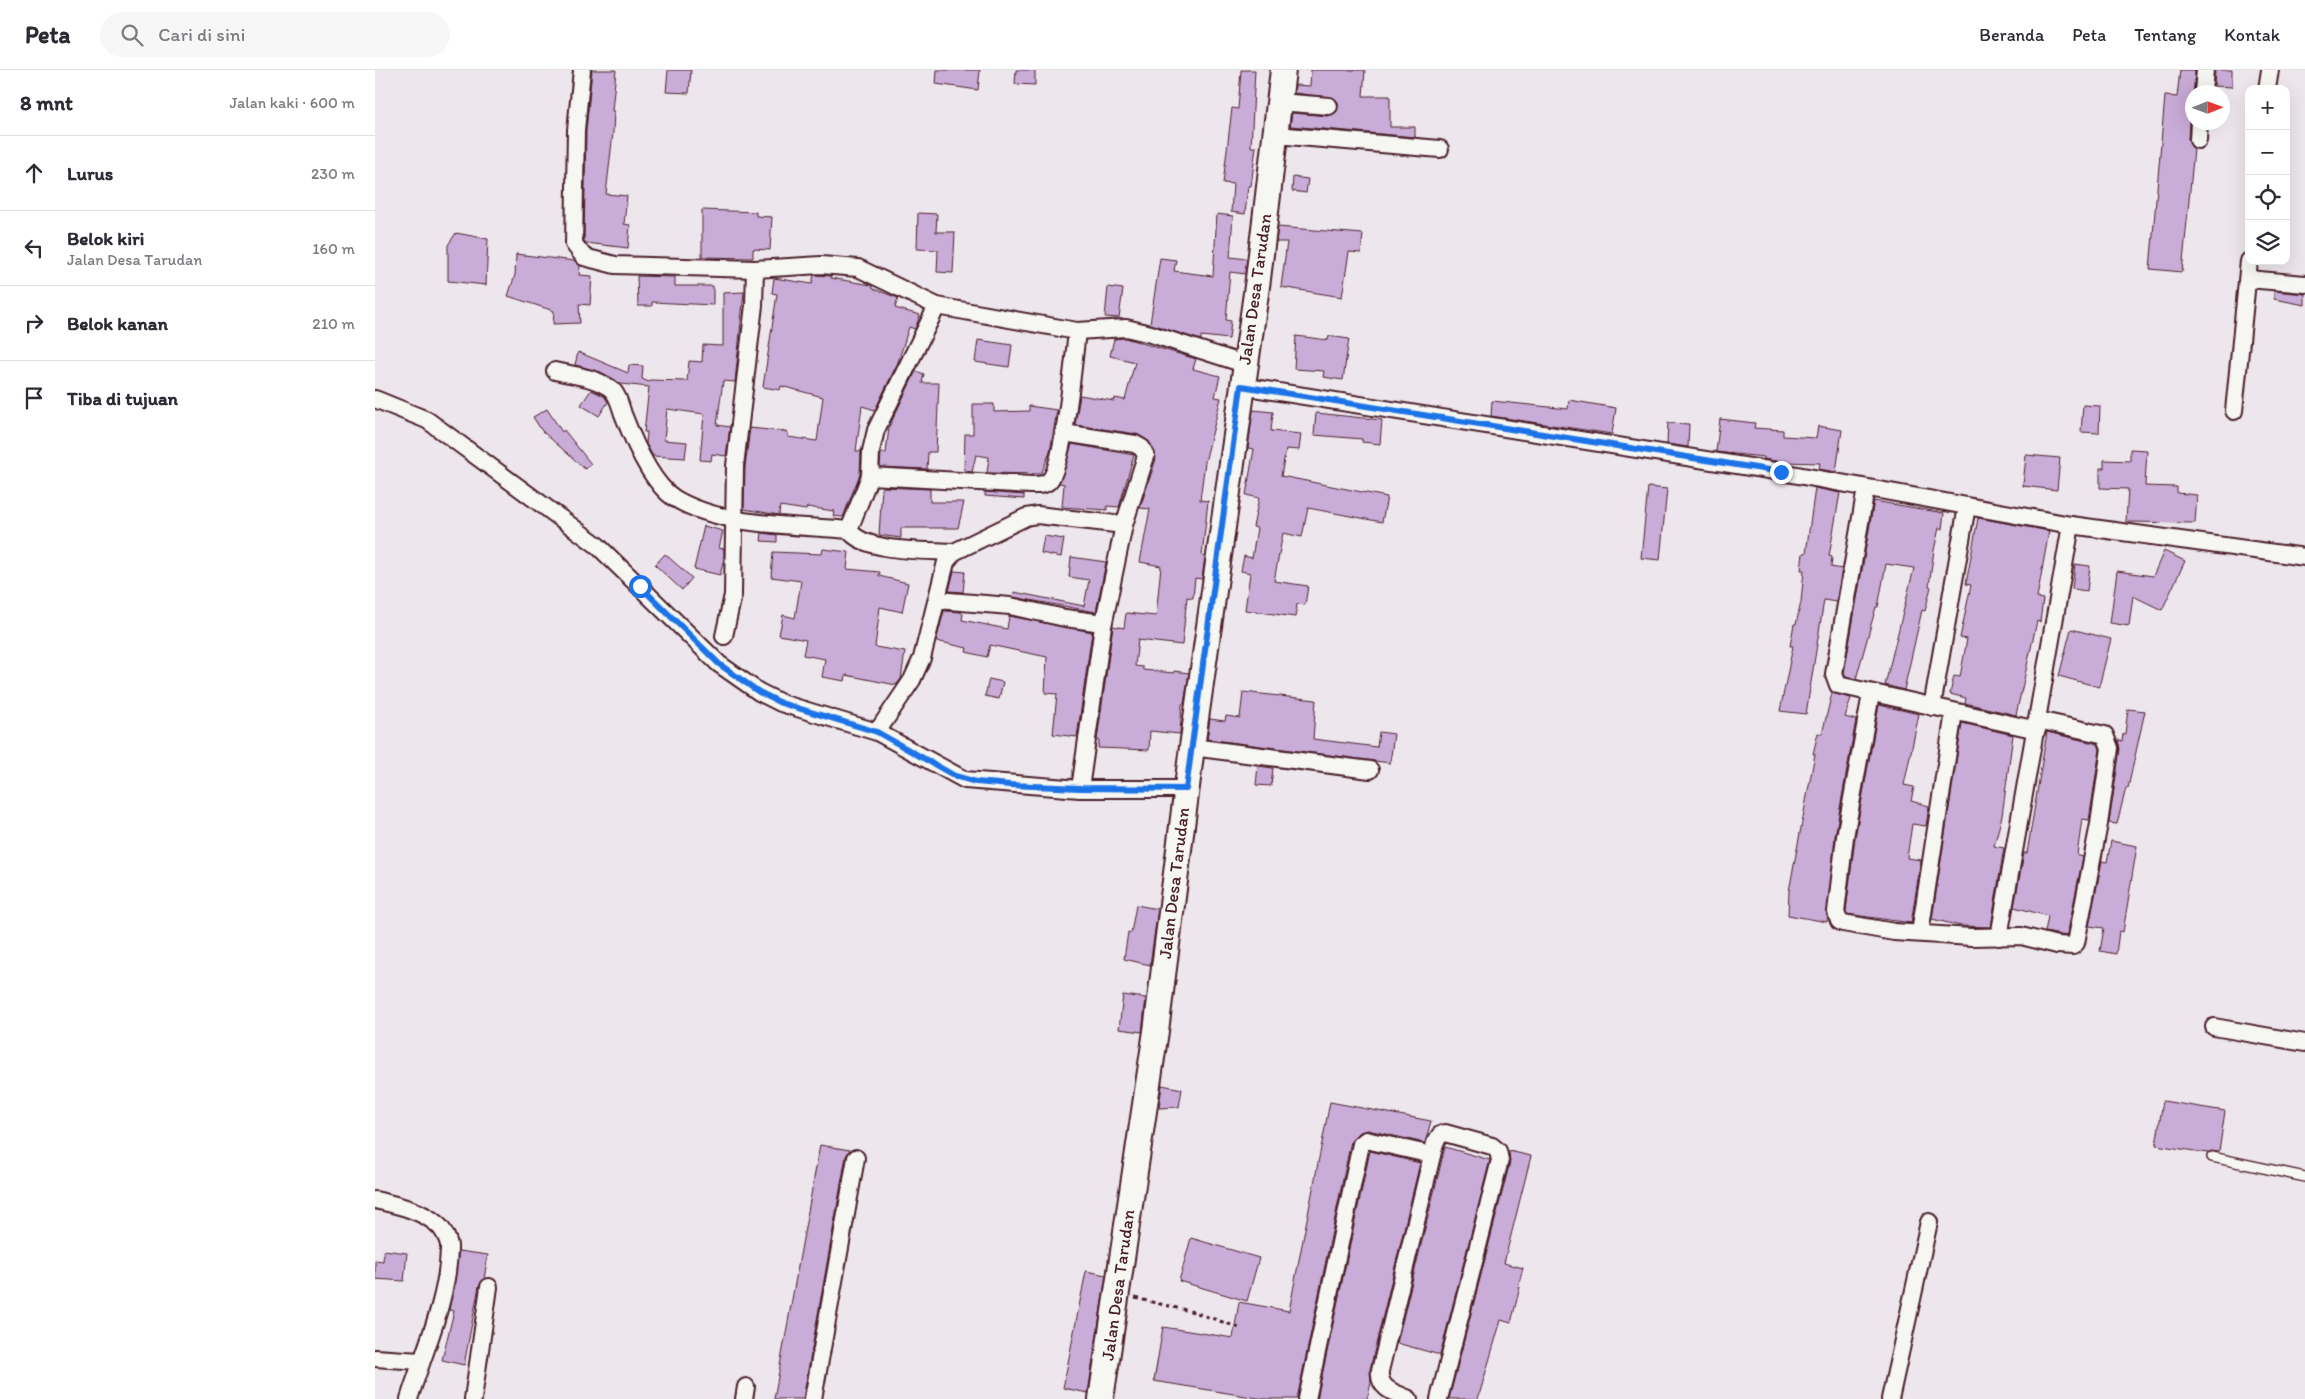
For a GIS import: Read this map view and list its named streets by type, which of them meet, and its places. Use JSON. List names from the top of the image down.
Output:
{
  "streets": {
    "street": ["Jalan Desa Tarudan"]
  },
  "north": "right",
  "page": {
    "header": "Peta",
    "search": "Cari di sini",
    "nav": [
      "Beranda",
      "Peta",
      "Tentang",
      "Kontak"
    ],
    "heading": ["8 mnt", "Jalan kaki · 600 m"],
    "map_buttons": ["+", "−"],
    "list": [
      ["Lurus", "230 m"],
      ["Belok kiri", "Jalan Desa Tarudan", "160 m"],
      ["Belok kanan", "210 m"],
      "Tiba di tujuan"
    ]
  }
}
